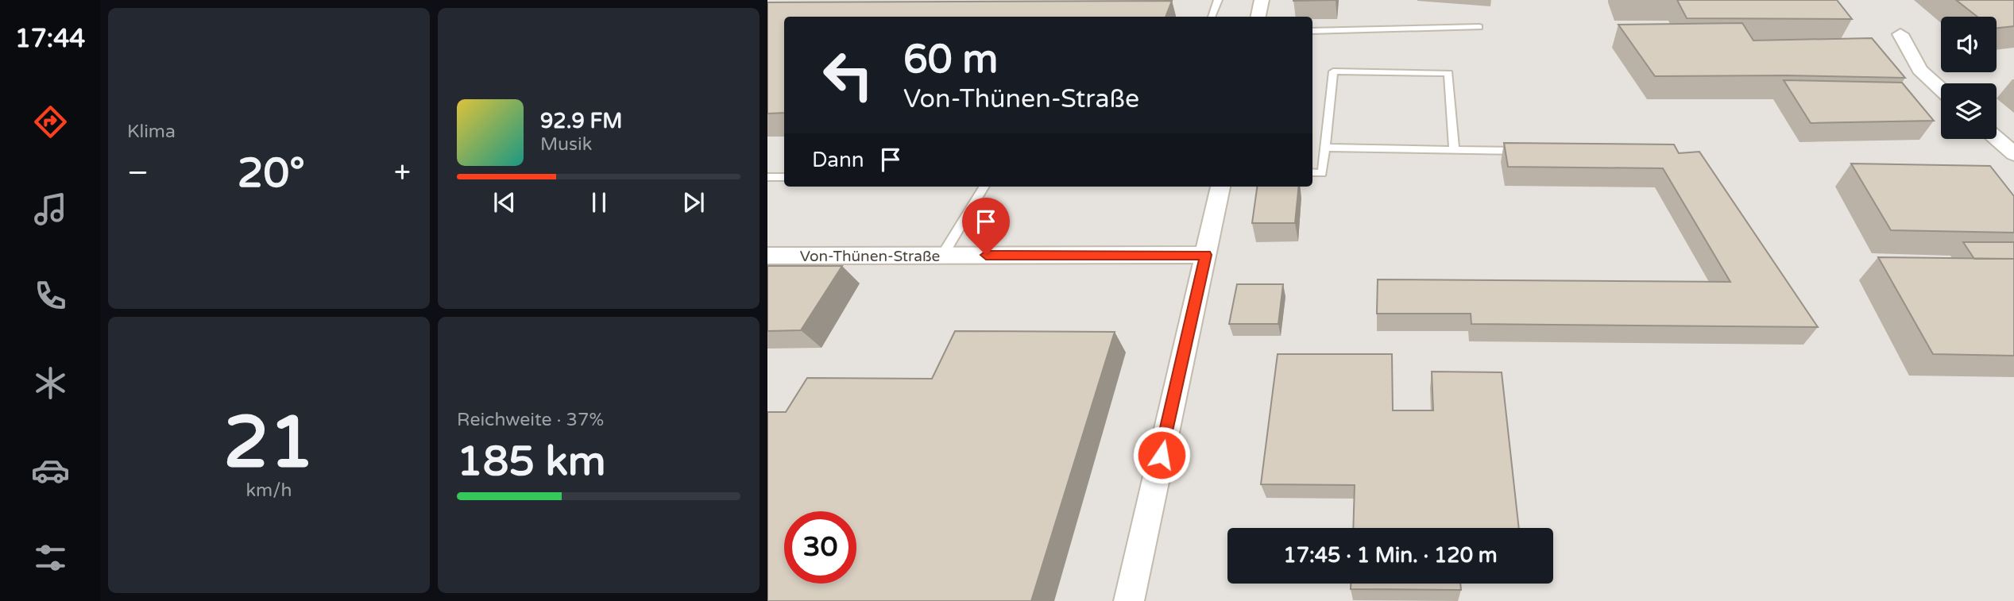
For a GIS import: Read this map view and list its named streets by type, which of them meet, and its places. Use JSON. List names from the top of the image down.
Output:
{
  "streets": {
    "street": ["Von-Thünen-Straße"]
  },
  "page": {
    "tabs": "17:44",
    "tile": [
      "Klima",
      ["21", "km/h"],
      ["Reichweite · 37%", "185 km"]
    ],
    "turn": ["60 m", "Von-Thünen-Straße"],
    "song": ["92.9 FM", "Musik"],
    "then": "Dann",
    "heat": ["−", "20°", "+"],
    "limit": "30",
    "trip": "17:45 · 1 Min. · 120 m"
  }
}
